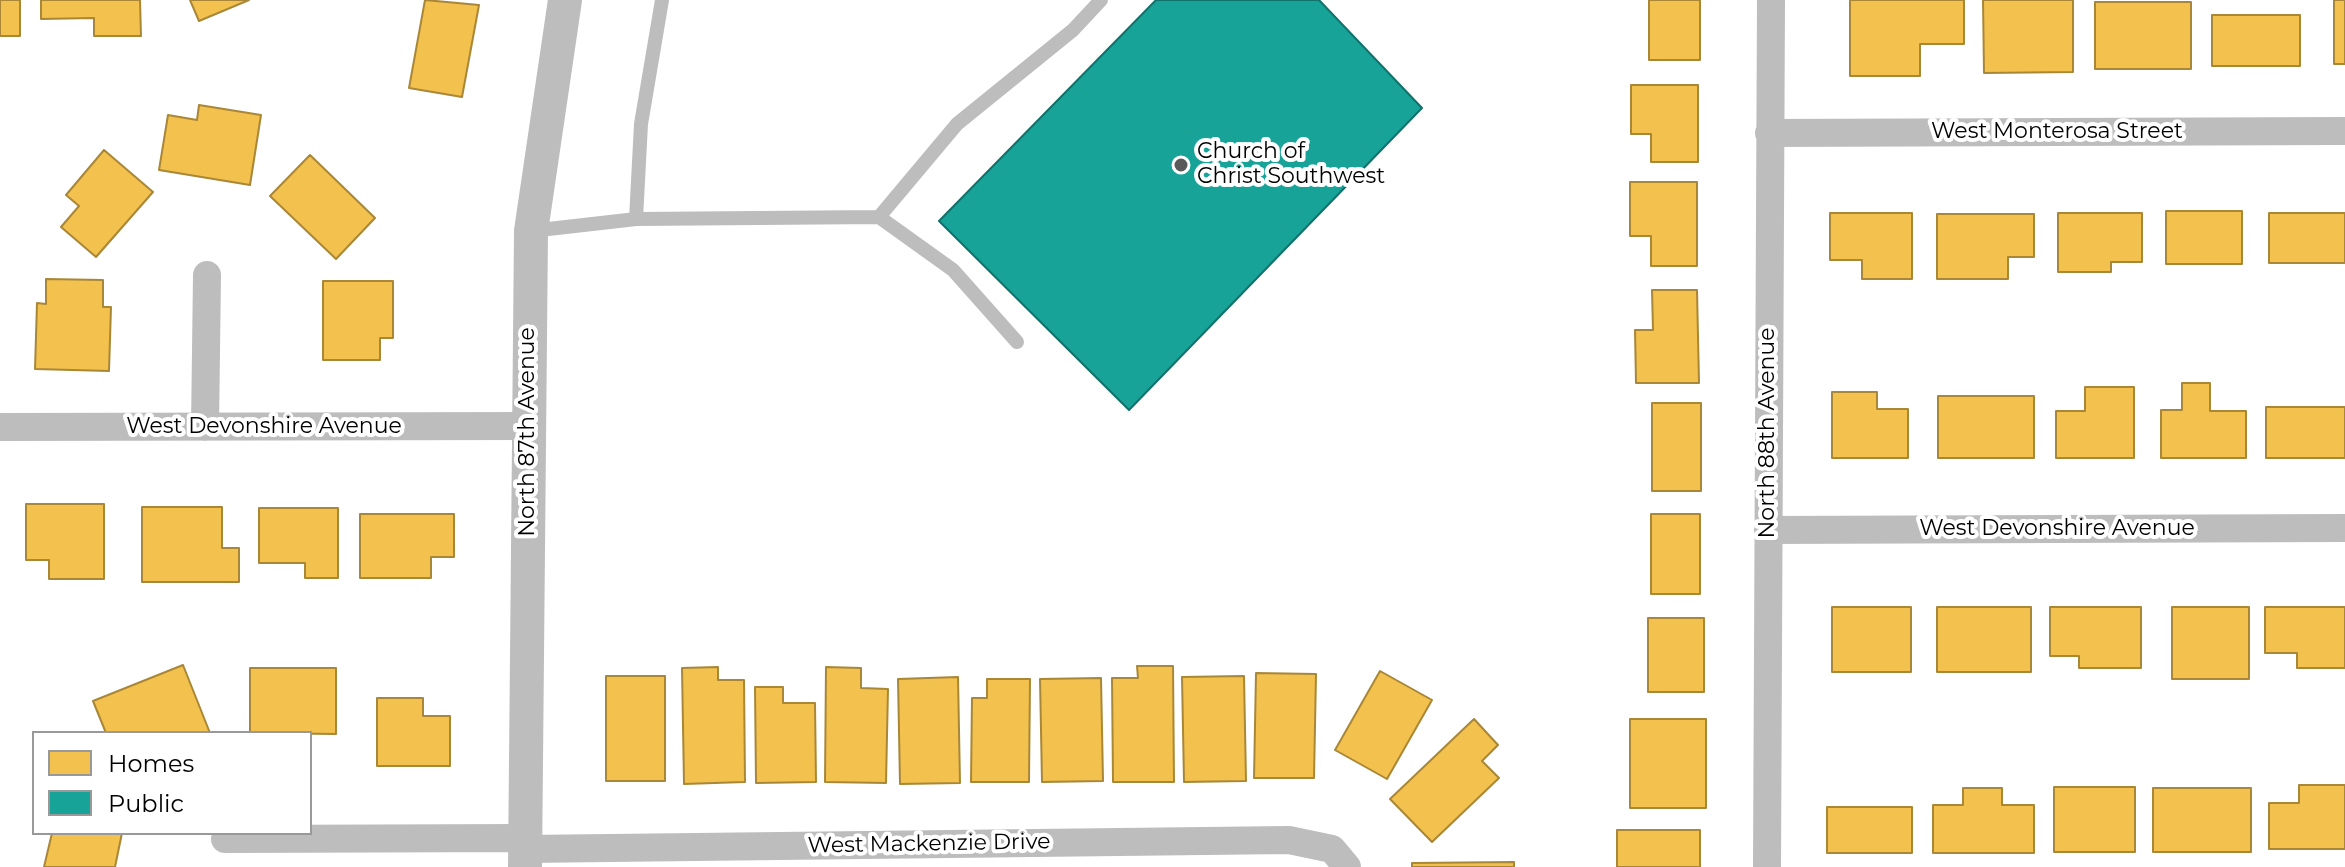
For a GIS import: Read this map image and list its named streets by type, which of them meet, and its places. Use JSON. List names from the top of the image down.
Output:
{
  "streets": {
    "street": [
      "West Monterosa Street",
      "West Devonshire Avenue",
      "North 87th Avenue",
      "North 88th Avenue",
      "West Mackenzie Drive"
    ]
  },
  "crossings": [
    ["West Monterosa Street", "North 88th Avenue"],
    ["West Devonshire Avenue", "North 87th Avenue"],
    ["West Devonshire Avenue", "North 88th Avenue"],
    ["North 87th Avenue", "West Mackenzie Drive"]
  ],
  "places": ["Church of Christ Southwest"],
  "legend": ["Homes", "Public"]
}
